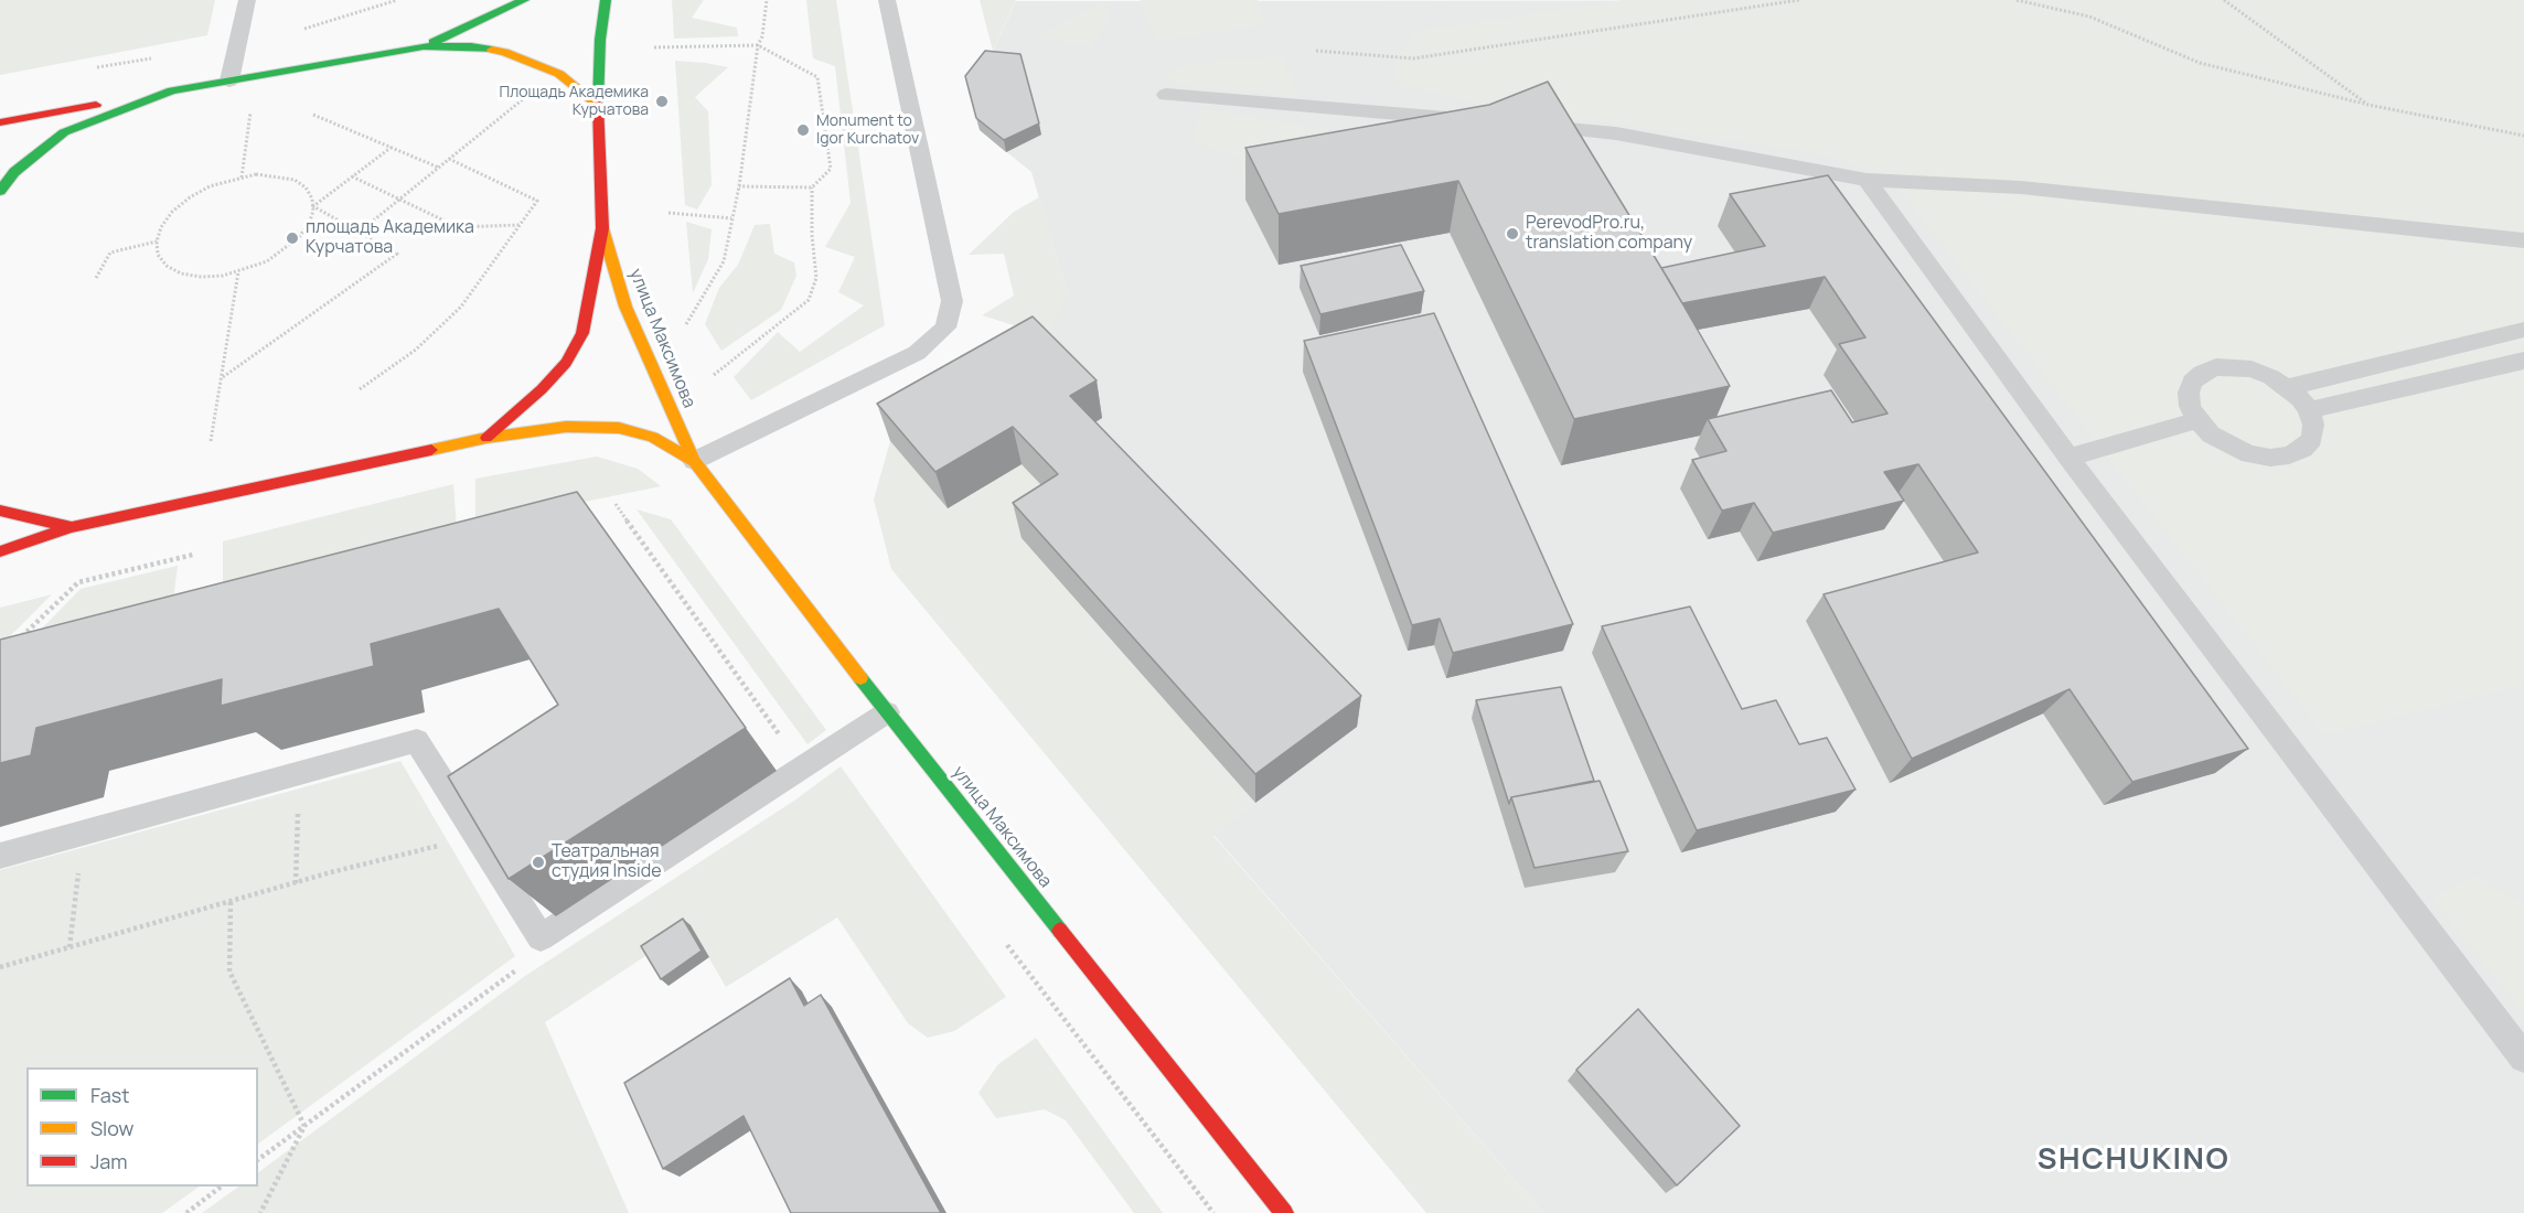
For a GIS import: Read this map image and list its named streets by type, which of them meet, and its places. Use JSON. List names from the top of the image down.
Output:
{
  "streets": {
    "main road": ["улица Максимова"]
  },
  "districts": ["SHCHUKINO"],
  "places": [
    "Площадь Академика Курчатова",
    "Monument to Igor Kurchatov",
    "PerevodPro.ru, translation company",
    "площадь Академика Курчатова",
    "Театральная студия Inside"
  ],
  "legend": ["Fast", "Slow", "Jam"]
}
